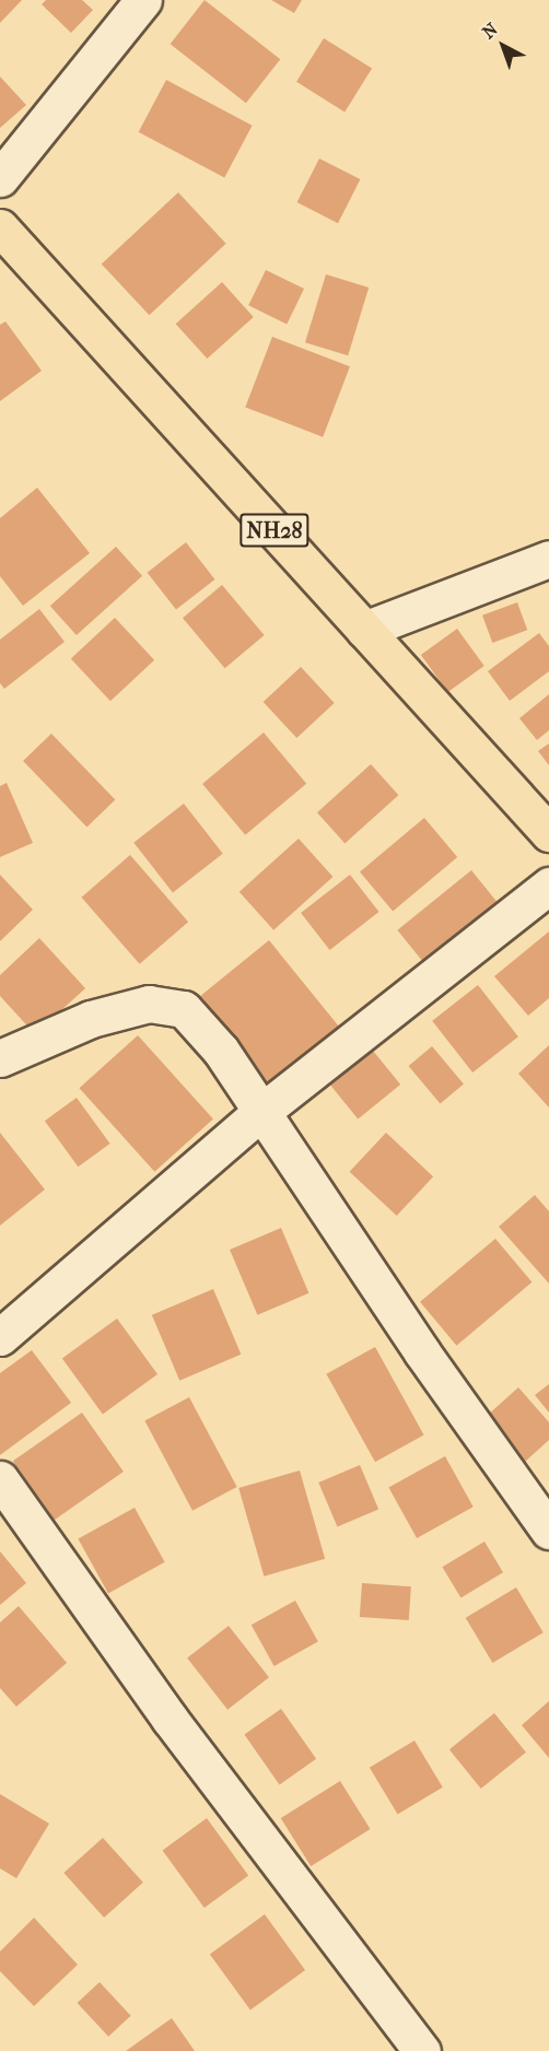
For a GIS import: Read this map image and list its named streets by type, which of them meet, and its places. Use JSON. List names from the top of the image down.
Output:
{
  "streets": {
    "highway": ["NH28"]
  },
  "north": "top left"
}
